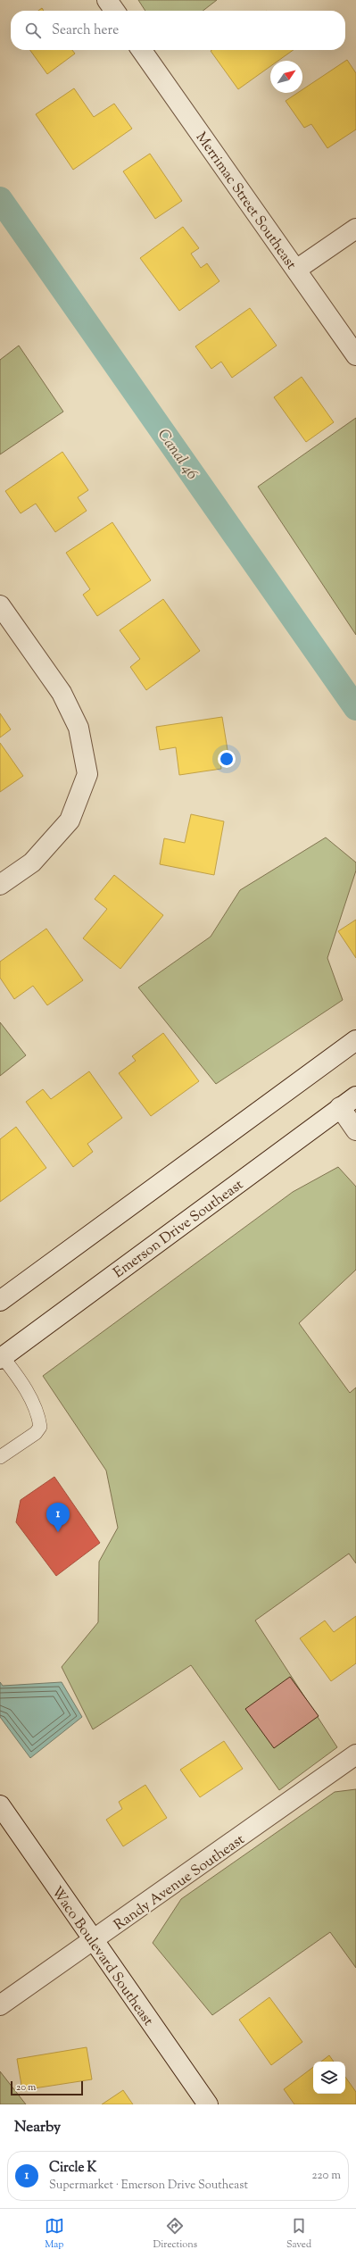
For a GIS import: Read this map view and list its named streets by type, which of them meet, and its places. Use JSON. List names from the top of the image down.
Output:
{
  "streets": {
    "street": [
      "Merrimac Street Southeast",
      "Emerson Drive Southeast",
      "Randy Avenue Southeast",
      "Waco Boulevard Southeast"
    ]
  },
  "crossings": [
    ["Randy Avenue Southeast", "Waco Boulevard Southeast"]
  ],
  "water": ["Canal 46"],
  "scale_bar": "20 m",
  "north": "top right",
  "page": {
    "search": "Search here",
    "pins": "1",
    "scale": "20 m",
    "heading": "Nearby",
    "list": [
      {
        "mark": "1",
        "name": "Circle K",
        "note": "Supermarket · Emerson Drive Southeast",
        "value": "220 m"
      }
    ],
    "nav": ["Map", "Directions", "Saved"]
  }
}
